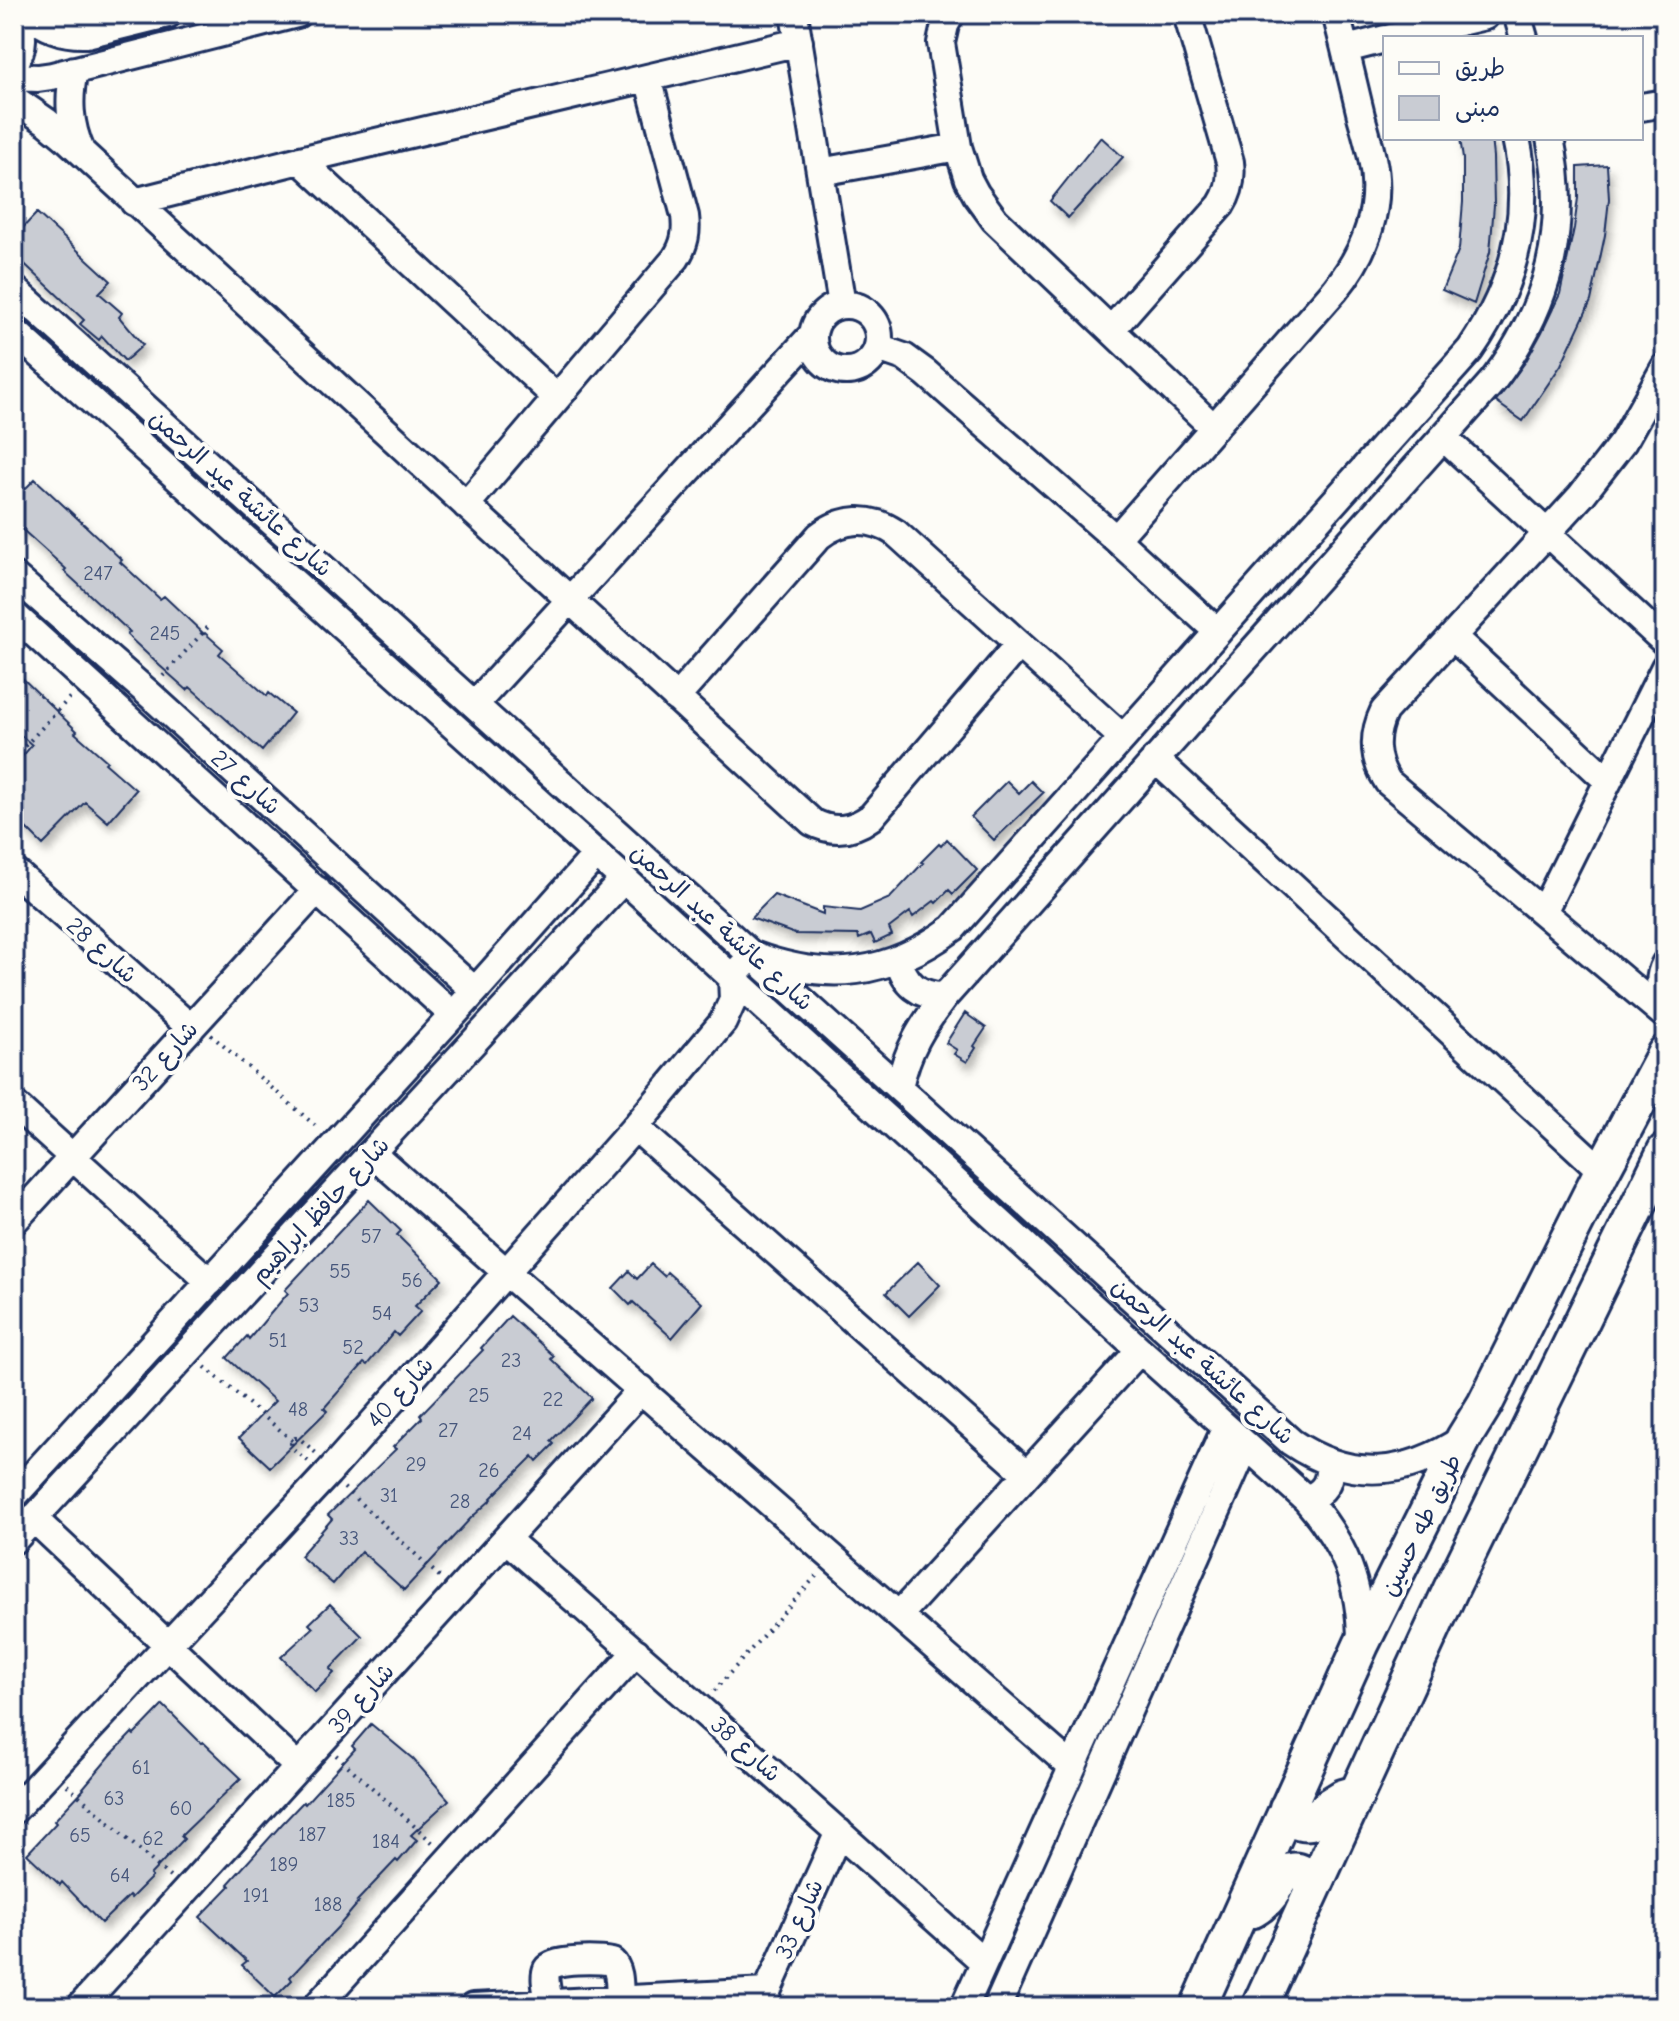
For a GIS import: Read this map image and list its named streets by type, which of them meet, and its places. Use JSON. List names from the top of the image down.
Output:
{
  "streets": {
    "main road": ["طريق طه حسين"],
    "street": [
      "شارع عائشة عبد الرحمن",
      "شارع 27",
      "شارع 28",
      "شارع 32",
      "شارع حافظ ابراهيم",
      "شارع 40",
      "شارع 39",
      "شارع 38",
      "شارع 33"
    ]
  },
  "crossings": [
    ["شارع عائشة عبد الرحمن", "شارع حافظ ابراهيم"],
    ["شارع عائشة عبد الرحمن", "شارع 40"],
    ["شارع عائشة عبد الرحمن", "طريق طه حسين"],
    ["شارع عائشة عبد الرحمن", "شارع 38"],
    ["شارع 27", "شارع 32"],
    ["شارع 27", "شارع حافظ ابراهيم"],
    ["شارع 28", "شارع 32"],
    ["شارع 39", "شارع 38"],
    ["شارع 38", "شارع 33"]
  ],
  "house_numbers": [
    "247",
    "245",
    "57",
    "55",
    "56",
    "53",
    "54",
    "51",
    "52",
    "23",
    "25",
    "22",
    "48",
    "27",
    "24",
    "29",
    "26",
    "31",
    "28",
    "33",
    "61",
    "63",
    "185",
    "60",
    "187",
    "65",
    "62",
    "184",
    "189",
    "64",
    "191",
    "188"
  ],
  "legend": ["طريق", "مبنى"]
}
